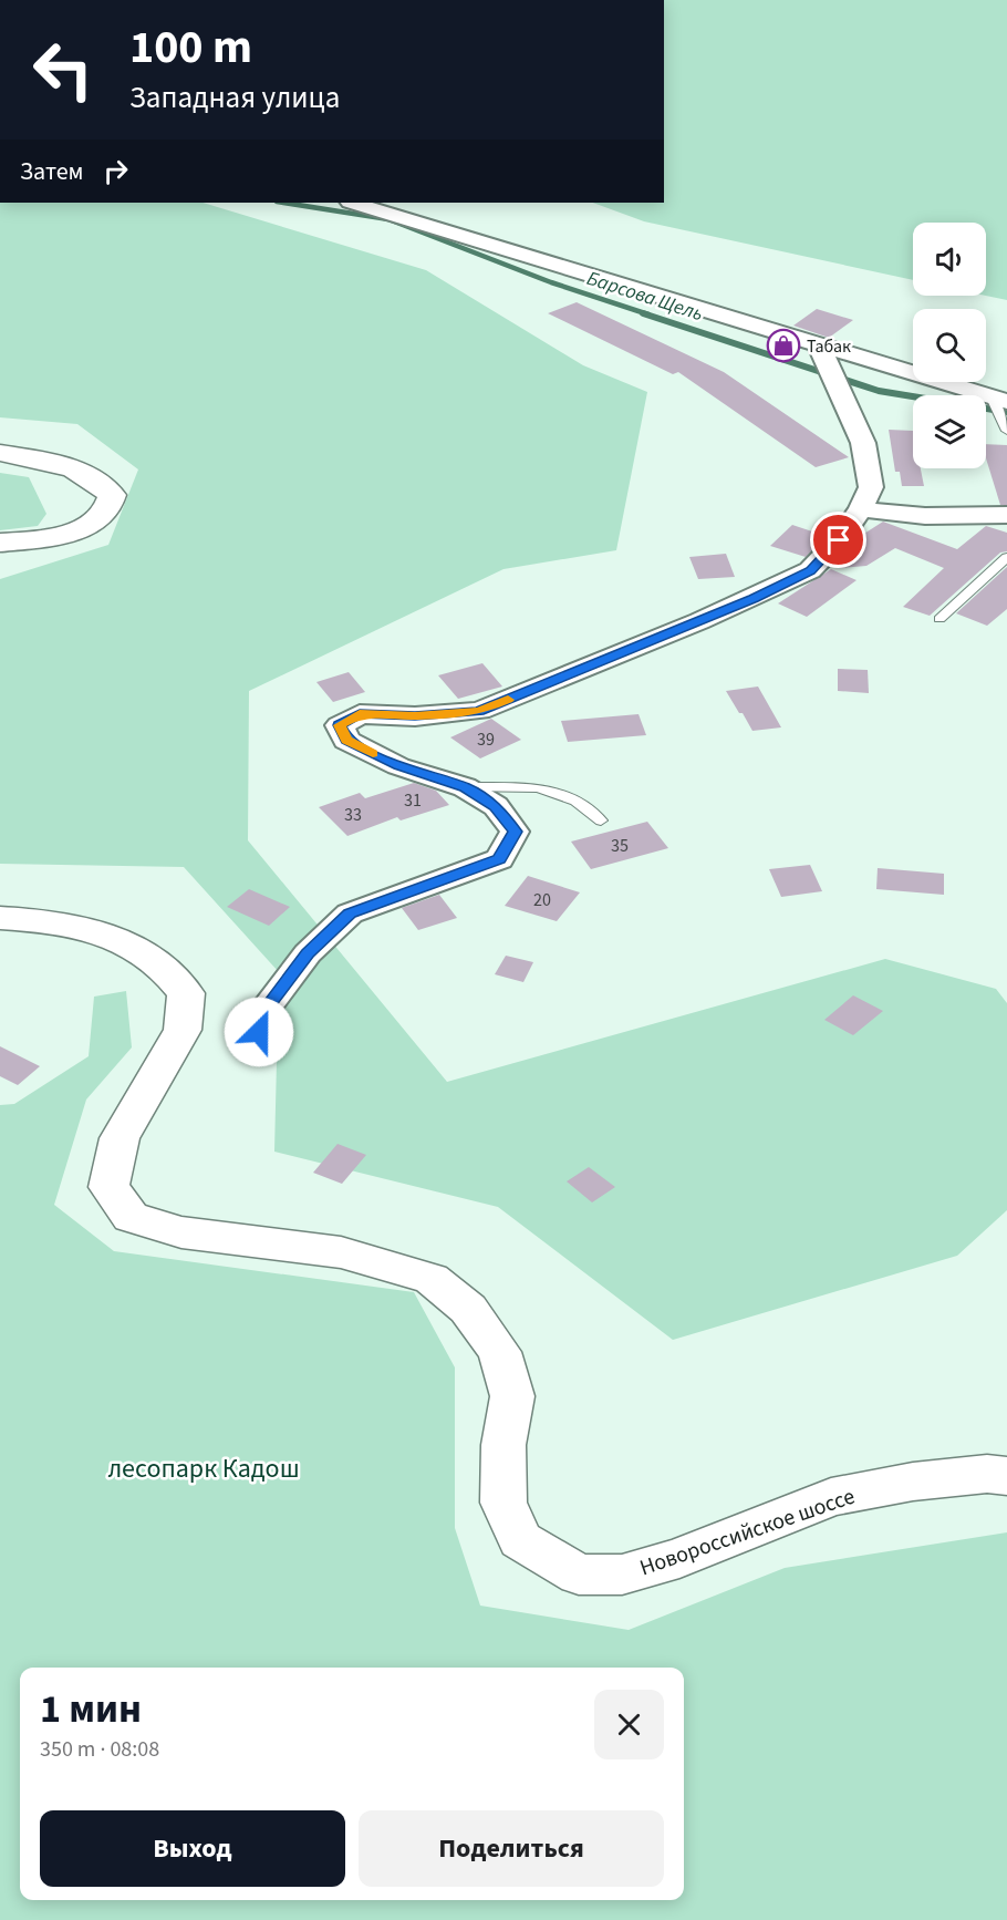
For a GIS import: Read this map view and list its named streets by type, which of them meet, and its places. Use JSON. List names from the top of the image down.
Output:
{
  "streets": {
    "highway": ["Новороссийское шоссе"]
  },
  "water": ["Барсова Щель"],
  "parks": ["лесопарк Кадош"],
  "places": {
    "shop": ["Табак"]
  },
  "house_numbers": [
    "39",
    "31",
    "33",
    "35",
    "20"
  ],
  "page": {
    "turn": ["100 m", "Западная улица"],
    "then": "Затем",
    "heading": ["1 мин", "350 m · 08:08"],
    "buttons": ["Выход", "Поделиться"]
  }
}
